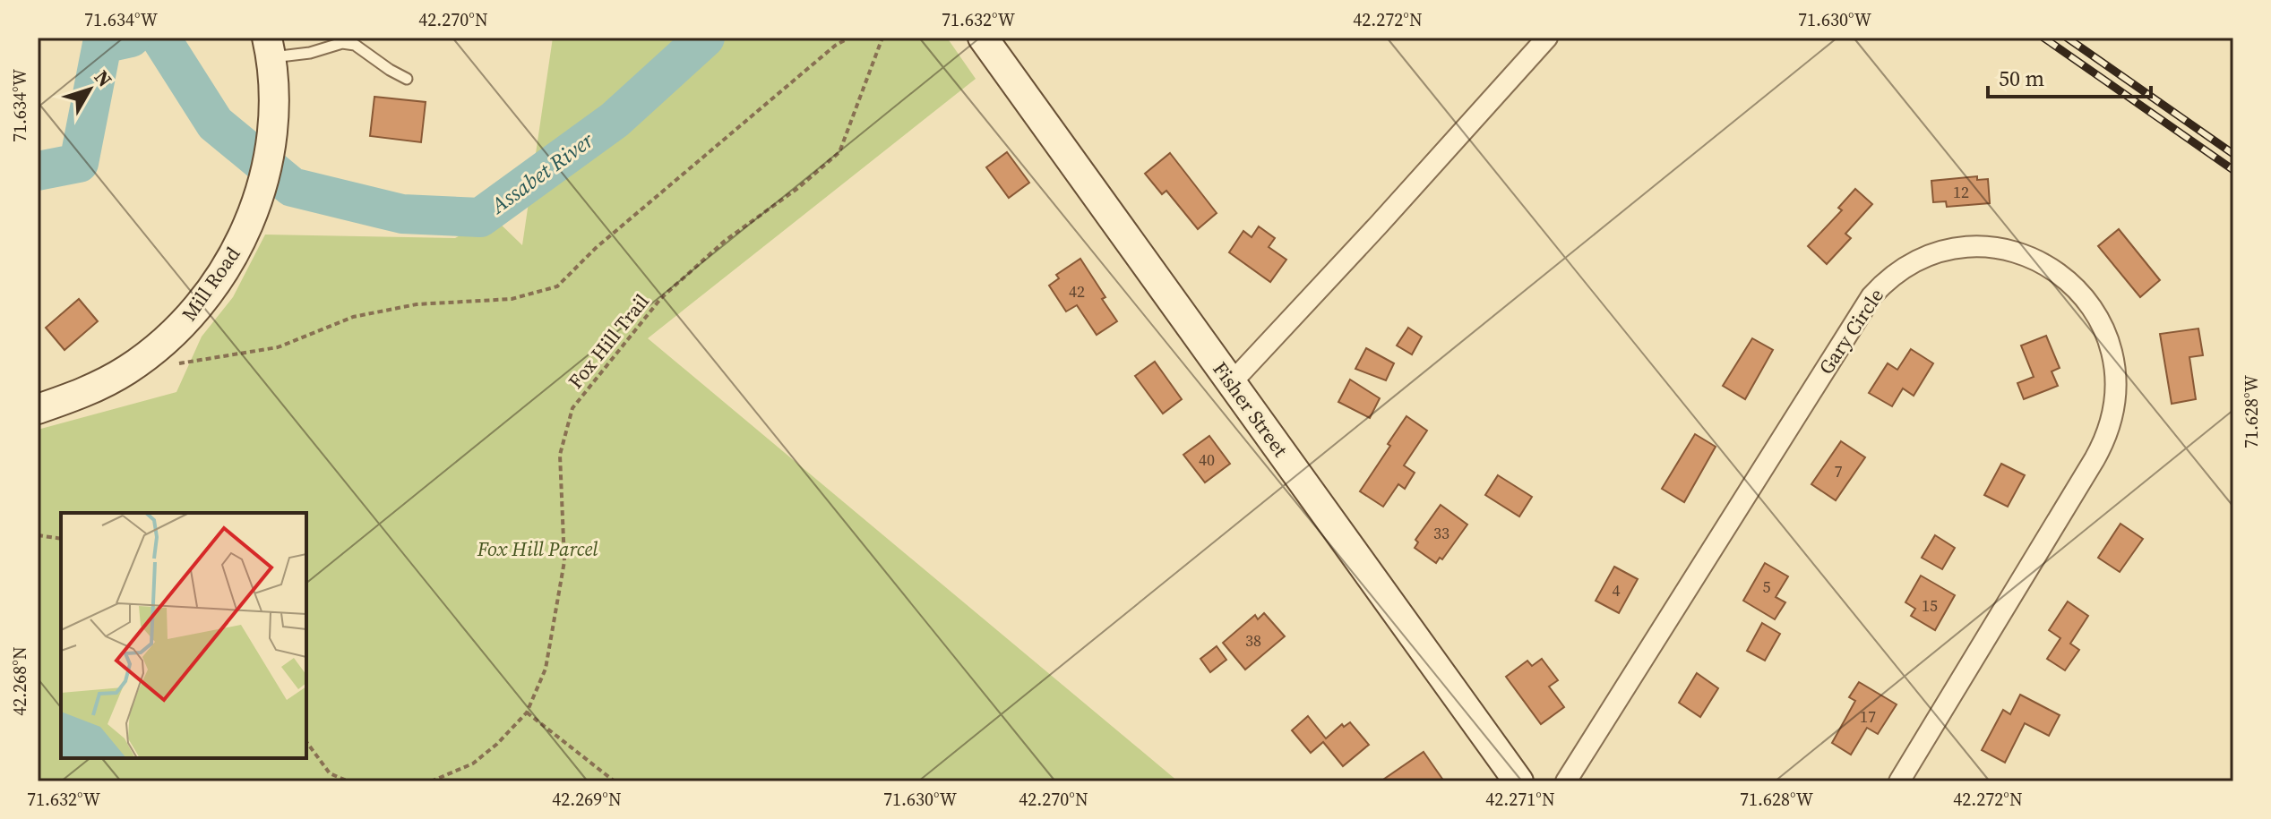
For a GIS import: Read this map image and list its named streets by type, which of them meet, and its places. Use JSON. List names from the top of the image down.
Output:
{
  "streets": {
    "main road": ["Mill Road", "Fisher Street"],
    "street": ["Gary Circle"],
    "path": ["Fox Hill Trail"]
  },
  "water": ["Assabet River"],
  "parks": ["Fox Hill Parcel"],
  "house_numbers": [
    "12",
    "42",
    "40",
    "7",
    "33",
    "5",
    "4",
    "15",
    "38",
    "17"
  ],
  "scale_bar": "50 m",
  "north": "top right",
  "coordinates": [
    "71.634°W",
    "42.270°N",
    "71.632°W",
    "42.272°N",
    "71.630°W",
    "71.628°W",
    "42.268°N",
    "42.269°N",
    "42.271°N"
  ]
}
